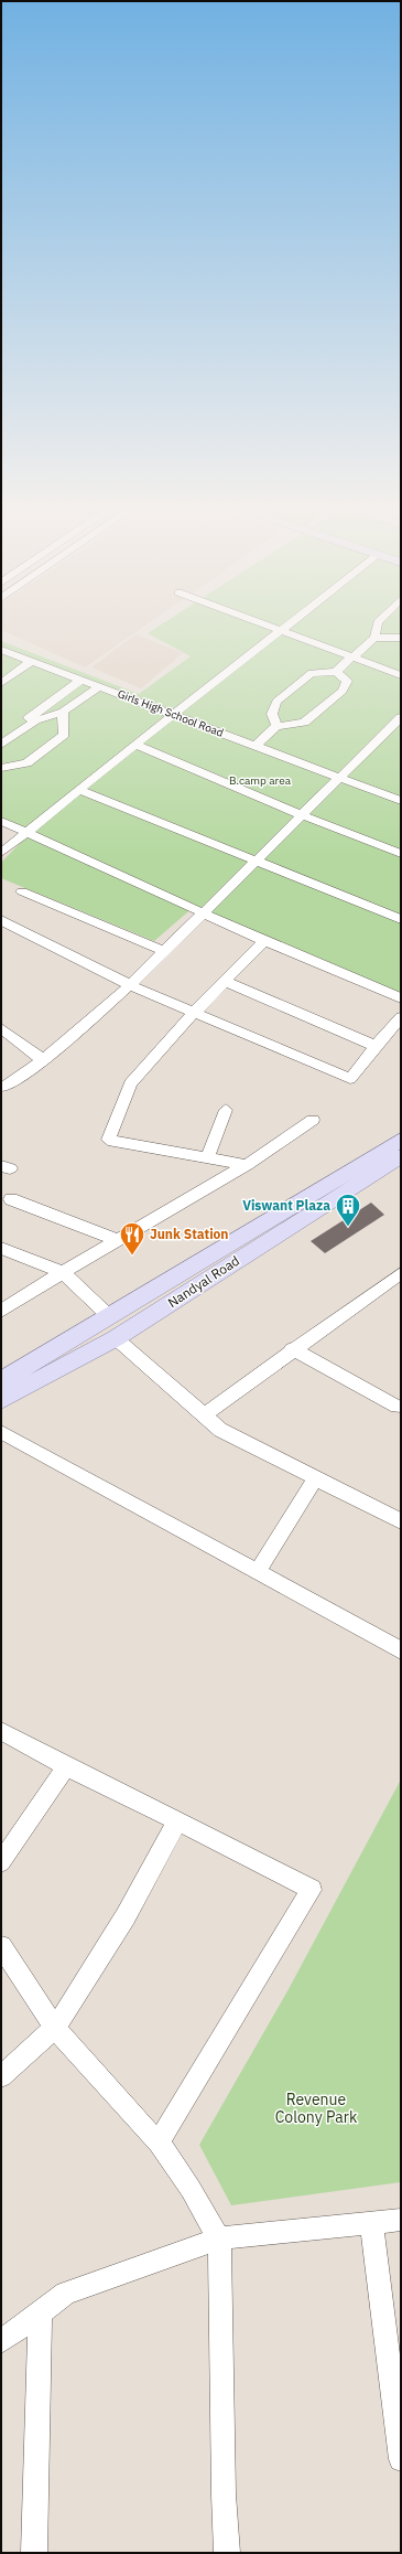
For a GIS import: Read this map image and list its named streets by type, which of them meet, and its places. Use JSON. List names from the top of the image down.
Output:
{
  "streets": {
    "main road": ["Nandyal Road"],
    "street": ["Girls High School Road"]
  },
  "parks": ["B.camp area", "Revenue Colony Park"],
  "places": {
    "building": ["Viswant Plaza"],
    "restaurant": ["Junk Station"]
  }
}
